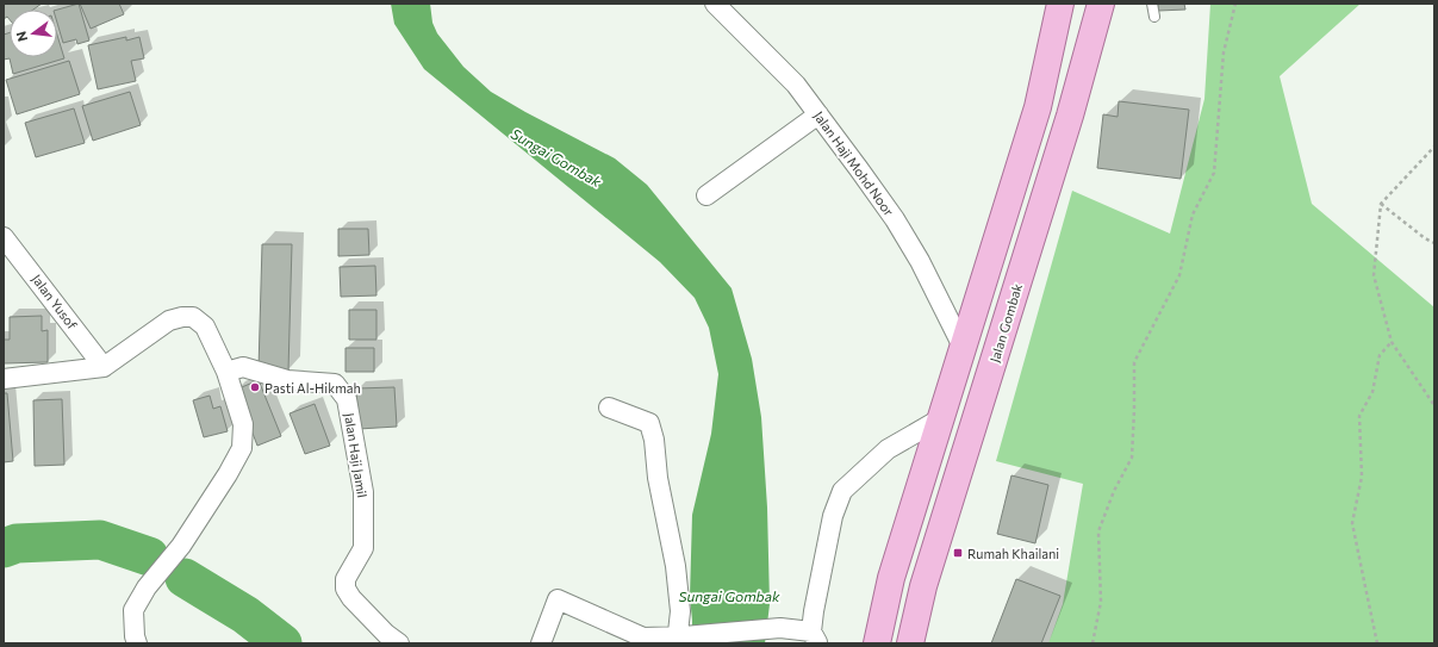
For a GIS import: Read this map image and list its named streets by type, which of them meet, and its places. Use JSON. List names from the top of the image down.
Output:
{
  "streets": {
    "main road": ["Jalan Gombak"],
    "street": ["Jalan Haji Mohd Noor", "Jalan Yusof", "Jalan Haji Jamil"]
  },
  "water": ["Sungai Gombak"],
  "places": {
    "other": ["Pasti Al-Hikmah"],
    "transit": ["Rumah Khailani"]
  },
  "north": "left"
}
